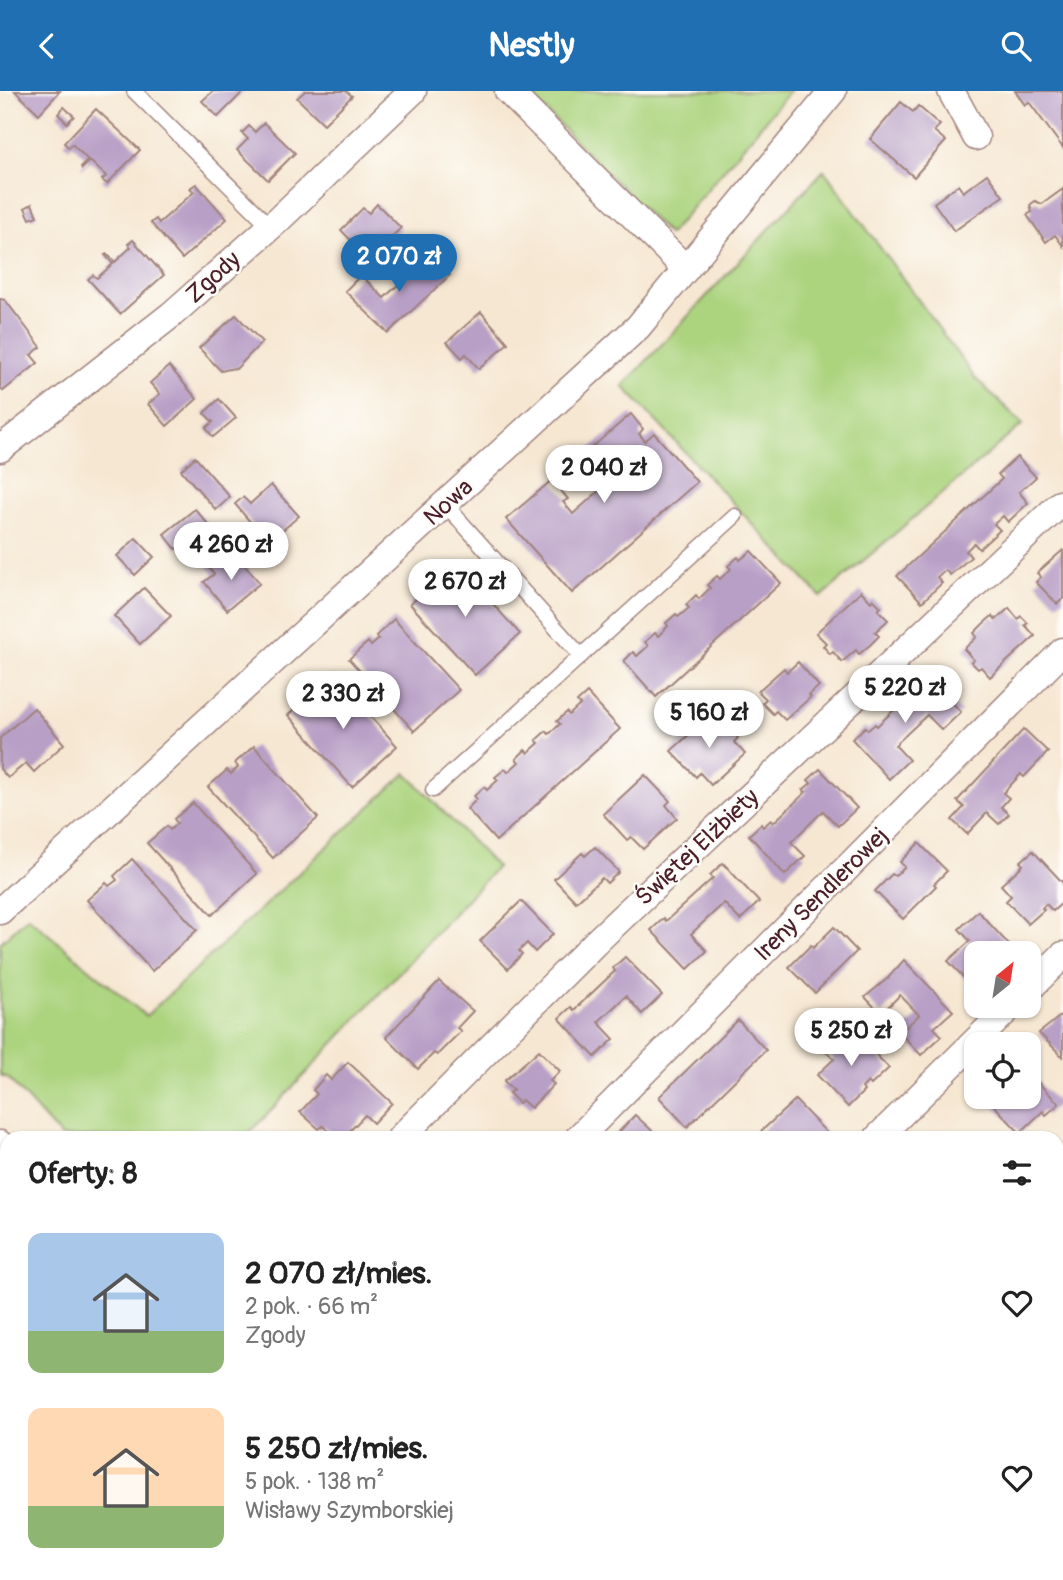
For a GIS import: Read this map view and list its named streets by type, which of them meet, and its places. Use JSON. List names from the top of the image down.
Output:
{
  "streets": {
    "street": [
      "Zgody",
      "Nowa",
      "Świętej Elżbiety",
      "Ireny Sendlerowej"
    ]
  },
  "north": "top right",
  "page": {
    "header": "Nestly",
    "price": [
      "2 070 zł",
      "2 040 zł",
      "4 260 zł",
      "2 670 zł",
      "5 220 zł",
      "2 330 zł",
      "5 160 zł",
      "5 250 zł"
    ],
    "heading": "Oferty: 8",
    "list": [
      {
        "name": "2 070 zł/mies.",
        "note": "2 pok. · 66 m² · Zgody"
      },
      {
        "name": "5 250 zł/mies.",
        "note": "5 pok. · 138 m² · Wisławy Szymborskiej"
      }
    ]
  }
}
